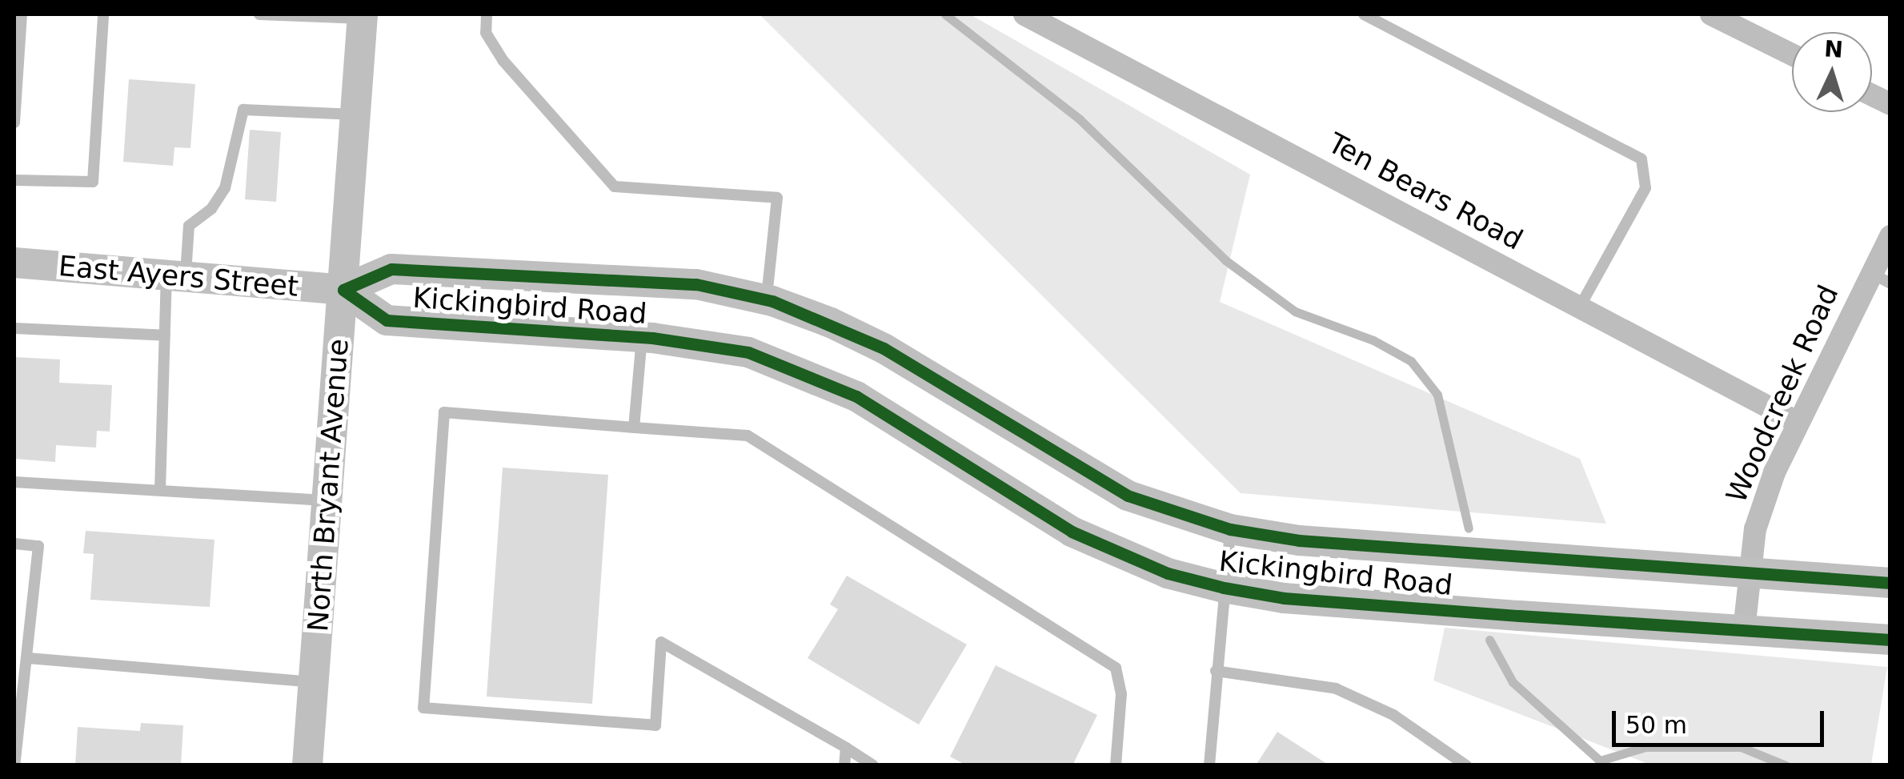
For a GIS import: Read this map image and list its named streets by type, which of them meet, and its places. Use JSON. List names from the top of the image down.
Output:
{
  "streets": {
    "street": [
      "Ten Bears Road",
      "East Ayers Street",
      "Kickingbird Road",
      "Woodcreek Road",
      "North Bryant Avenue"
    ]
  },
  "crossings": [
    ["Ten Bears Road", "Woodcreek Road"],
    ["East Ayers Street", "Kickingbird Road"],
    ["East Ayers Street", "North Bryant Avenue"],
    ["Kickingbird Road", "Woodcreek Road"],
    ["Kickingbird Road", "North Bryant Avenue"]
  ],
  "scale_bar": "50 m",
  "north": "top"
}
